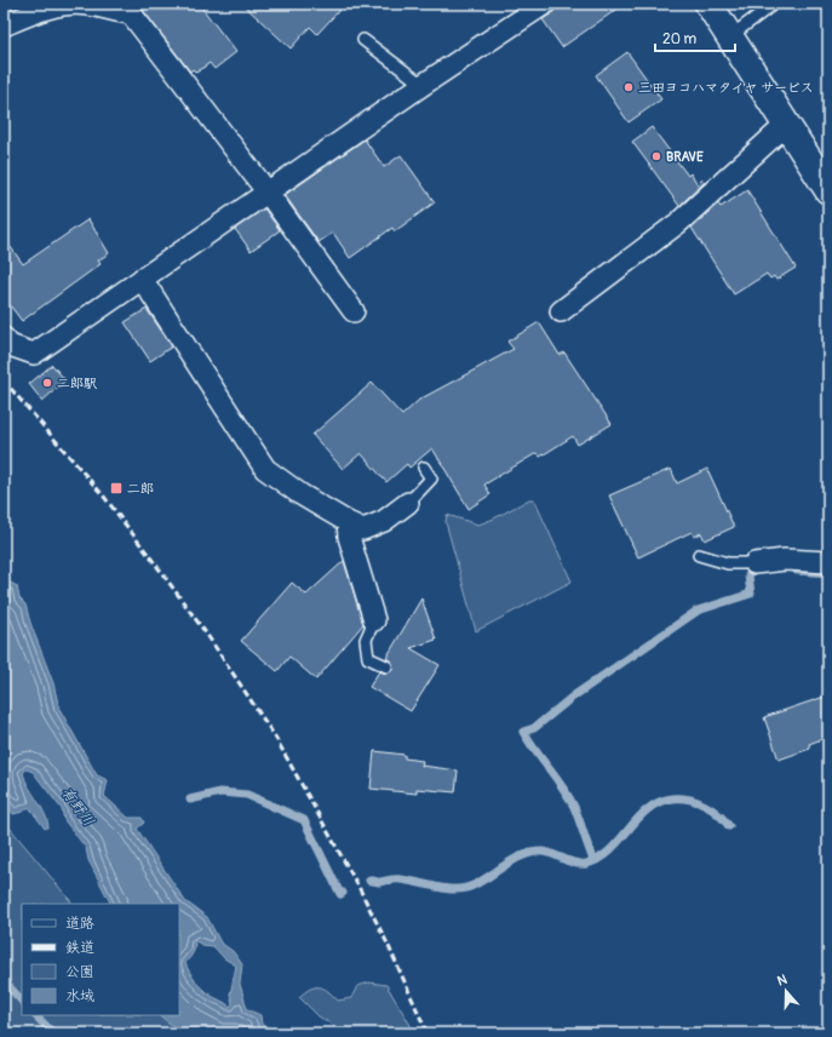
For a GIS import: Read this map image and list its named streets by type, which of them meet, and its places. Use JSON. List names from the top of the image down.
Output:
{
  "water": ["有野川"],
  "places": {
    "other": ["三田ヨコハマタイヤ サービス", "BRAVE", "二郎駅"],
    "transit": ["二郎"]
  },
  "legend": [
    "道路",
    "鉄道",
    "公園",
    "水域"
  ],
  "scale_bar": "20 m",
  "north": "top"
}
